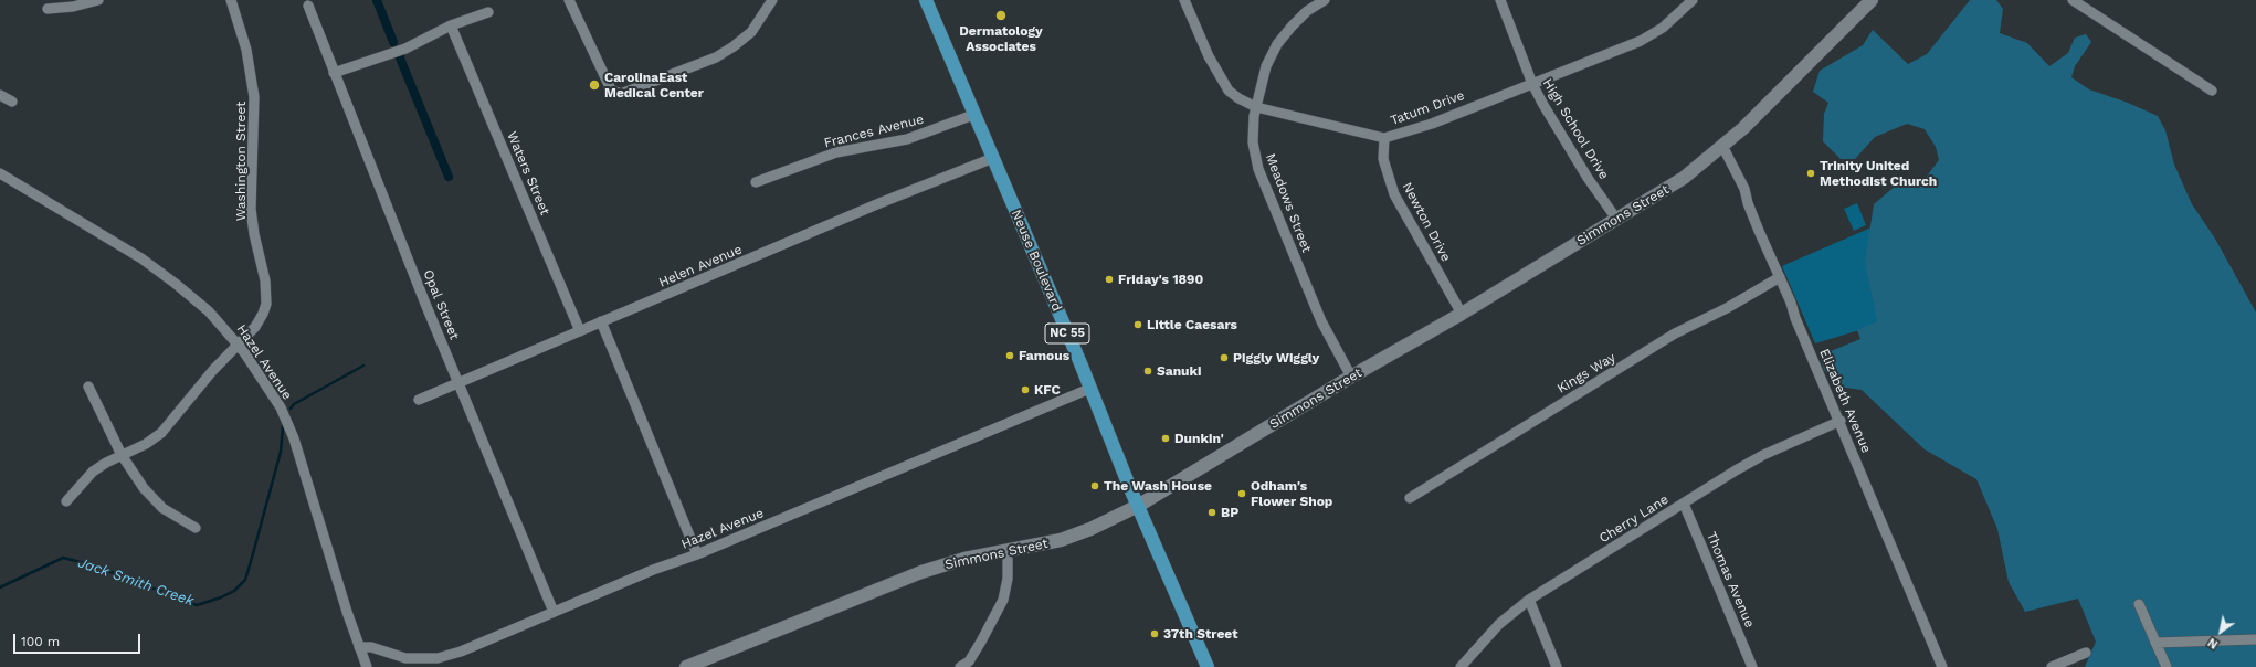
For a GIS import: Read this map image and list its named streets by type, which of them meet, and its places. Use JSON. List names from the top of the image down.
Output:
{
  "streets": {
    "main road": ["Neuse Boulevard", "NC 55"],
    "street": [
      "Tatum Drive",
      "High School Drive",
      "Frances Avenue",
      "Washington Street",
      "Waters Street",
      "Meadows Street",
      "Simmons Street",
      "Newton Drive",
      "Helen Avenue",
      "Opal Street",
      "Hazel Avenue",
      "Kings Way",
      "Elizabeth Avenue",
      "Cherry Lane",
      "Thomas Avenue"
    ]
  },
  "crossings": [
    ["Tatum Drive", "High School Drive"],
    ["Tatum Drive", "Meadows Street"],
    ["Tatum Drive", "Newton Drive"],
    ["High School Drive", "Simmons Street"],
    ["Frances Avenue", "Neuse Boulevard"],
    ["Washington Street", "Hazel Avenue"],
    ["Waters Street", "Helen Avenue"],
    ["Meadows Street", "Simmons Street"],
    ["Simmons Street", "Newton Drive"],
    ["Simmons Street", "Neuse Boulevard"],
    ["Simmons Street", "Elizabeth Avenue"],
    ["Neuse Boulevard", "Helen Avenue"],
    ["Neuse Boulevard", "Hazel Avenue"],
    ["Helen Avenue", "Opal Street"],
    ["Opal Street", "Hazel Avenue"],
    ["Kings Way", "Elizabeth Avenue"],
    ["Elizabeth Avenue", "Cherry Lane"],
    ["Cherry Lane", "Thomas Avenue"]
  ],
  "water": ["Jack Smith Creek"],
  "places": [
    "Dermatology Associates",
    "CarolinaEast Medical Center",
    "Trinity United Methodist Church",
    "Friday's 1890",
    "Little Caesars",
    "Famous",
    "Piggly Wiggly",
    "Sanuki",
    "KFC",
    "Dunkin'",
    "The Wash House",
    "Odham's Flower Shop",
    "BP",
    "37th Street"
  ],
  "scale_bar": "100 m",
  "north": "bottom left"
}
